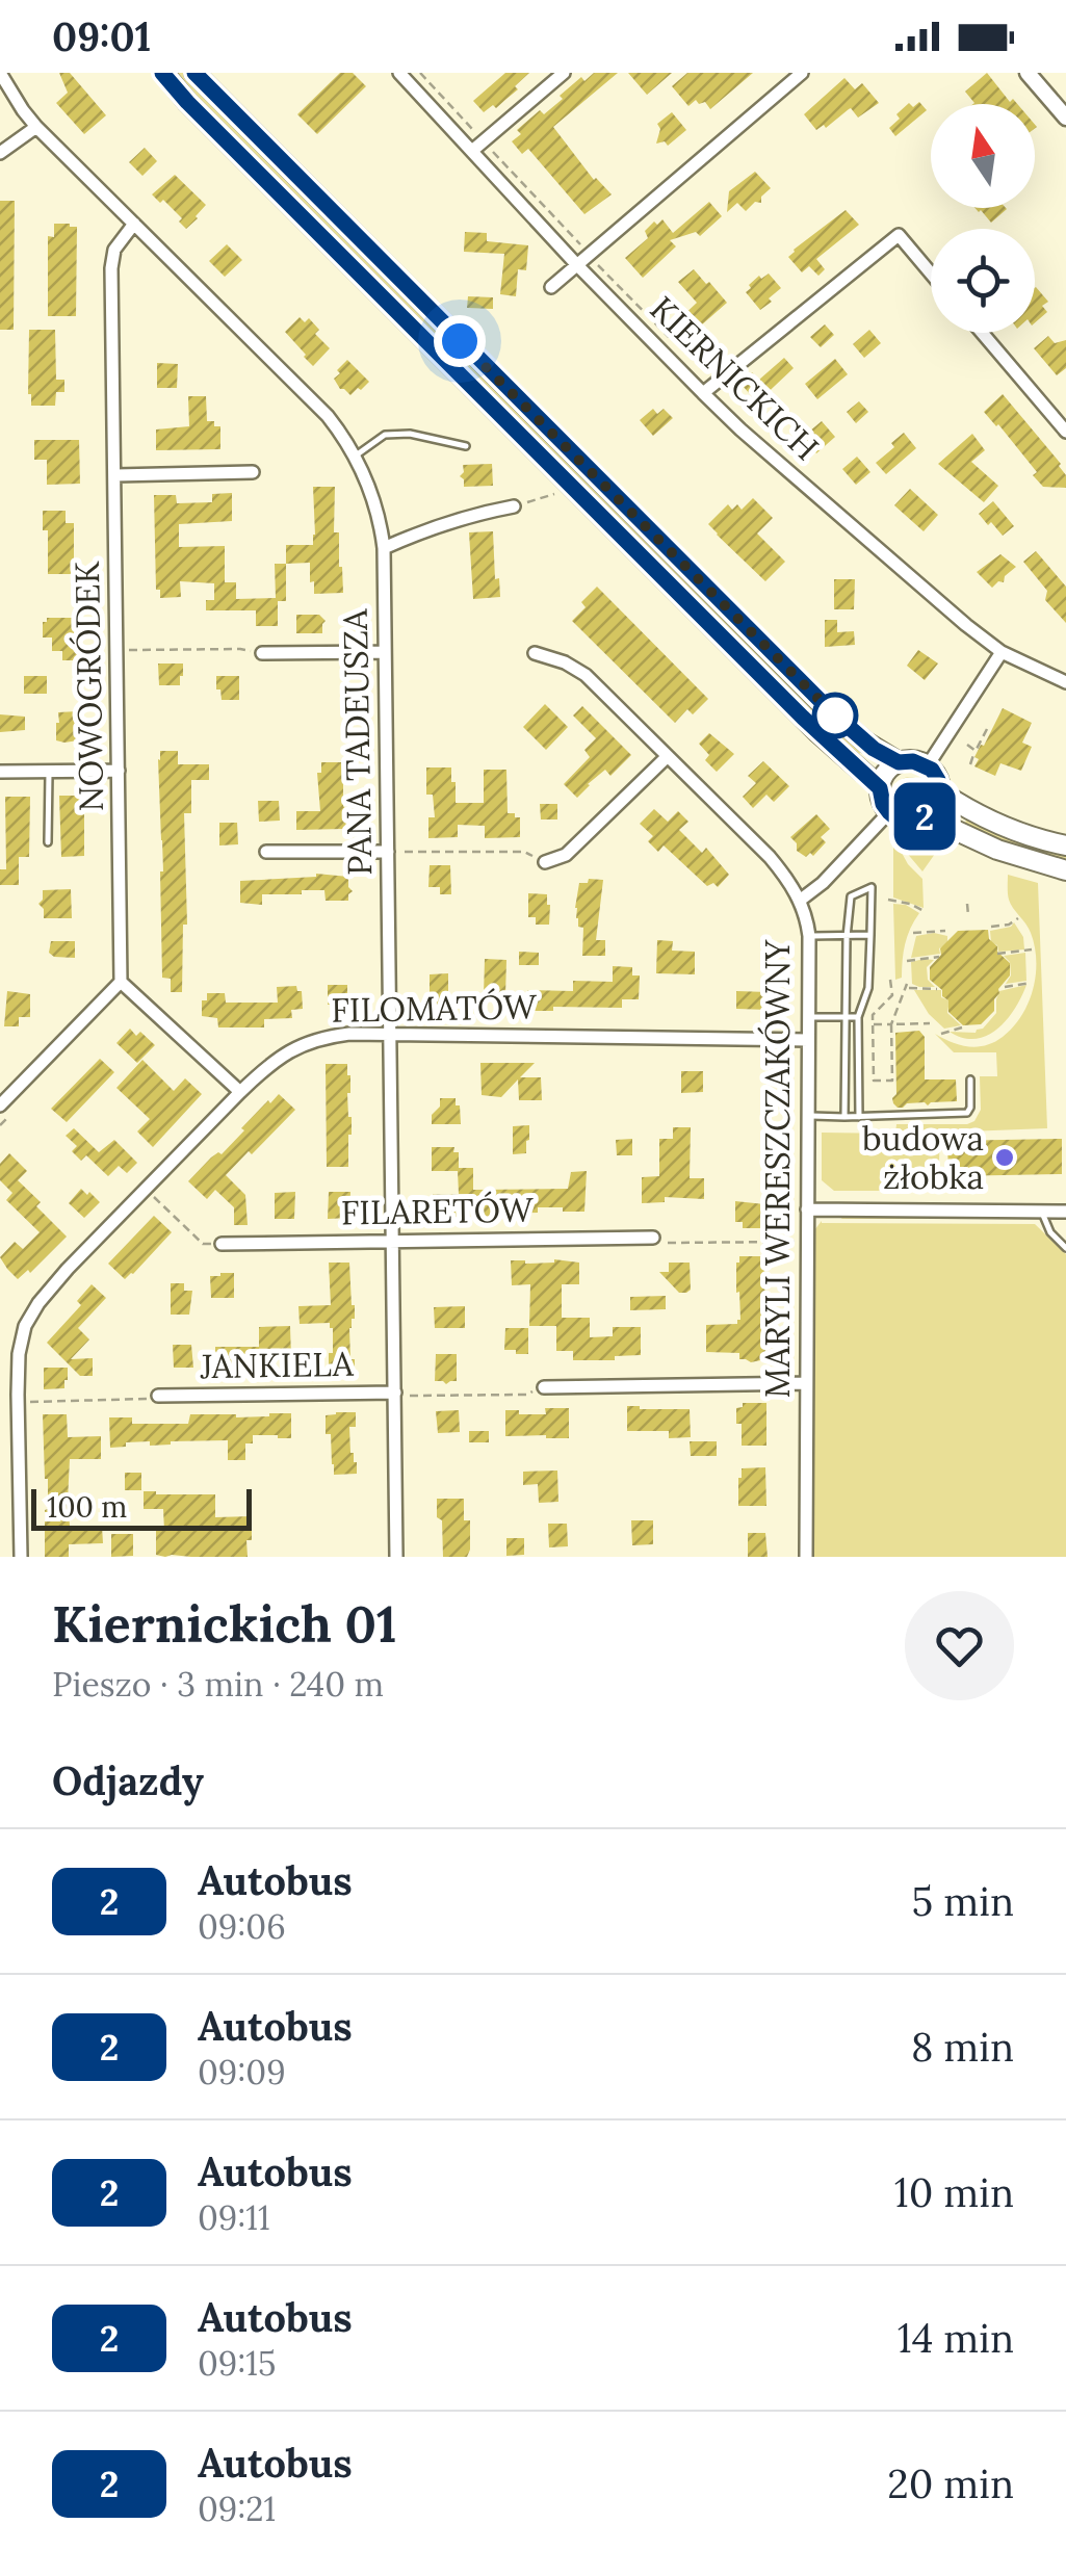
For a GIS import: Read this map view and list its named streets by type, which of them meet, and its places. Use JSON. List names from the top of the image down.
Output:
{
  "streets": {
    "street": [
      "KIERNICKICH",
      "NOWOGRÓDEK",
      "PANA TADEUSZA",
      "FILOMATÓW",
      "MARYLI WERESZCZAKÓWNY",
      "FILARETÓW",
      "JANKIELA"
    ]
  },
  "crossings": [
    ["NOWOGRÓDEK", "PANA TADEUSZA"],
    ["PANA TADEUSZA", "FILOMATÓW"],
    ["PANA TADEUSZA", "FILARETÓW"],
    ["PANA TADEUSZA", "JANKIELA"],
    ["FILOMATÓW", "MARYLI WERESZCZAKÓWNY"]
  ],
  "places": ["budowa żłobka"],
  "lines": ["bus line 2"],
  "scale_bar": "100 m",
  "north": "top",
  "page": {
    "status": "09:01",
    "on_map": "2",
    "scale": "100 m",
    "heading": [
      ["Kiernickich 01", "Pieszo · 3 min · 240 m"],
      "Odjazdy"
    ],
    "list": [
      {
        "mark": "2",
        "name": "Autobus",
        "note": "09:06",
        "value": "5 min"
      },
      {
        "mark": "2",
        "name": "Autobus",
        "note": "09:09",
        "value": "8 min"
      },
      {
        "mark": "2",
        "name": "Autobus",
        "note": "09:11",
        "value": "10 min"
      },
      {
        "mark": "2",
        "name": "Autobus",
        "note": "09:15",
        "value": "14 min"
      },
      {
        "mark": "2",
        "name": "Autobus",
        "note": "09:21",
        "value": "20 min"
      }
    ]
  }
}
